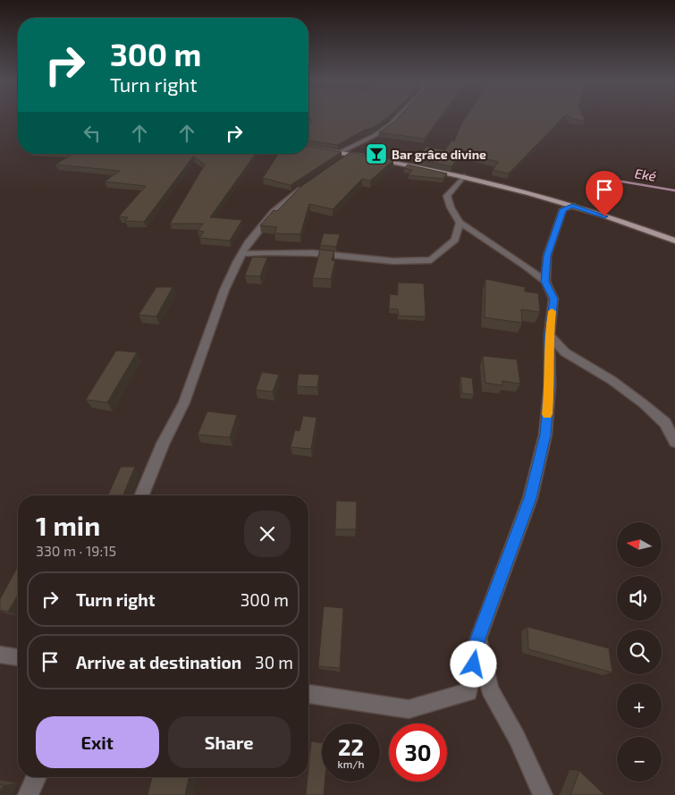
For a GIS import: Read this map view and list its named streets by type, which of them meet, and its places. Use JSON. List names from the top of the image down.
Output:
{
  "water": ["Eké"],
  "places": {
    "bar": ["Bar grâce divine"]
  },
  "north": "left",
  "page": {
    "turn": ["300 m", "Turn right"],
    "heading": ["1 min", "330 m · 19:15"],
    "map_buttons": ["+", "−"],
    "list": [
      {
        "name": "Turn right",
        "value": "300 m"
      },
      {
        "name": "Arrive at destination",
        "value": "30 m"
      }
    ],
    "buttons": ["Exit", "Share"],
    "speed": "22 km/h",
    "limit": "30"
  }
}
